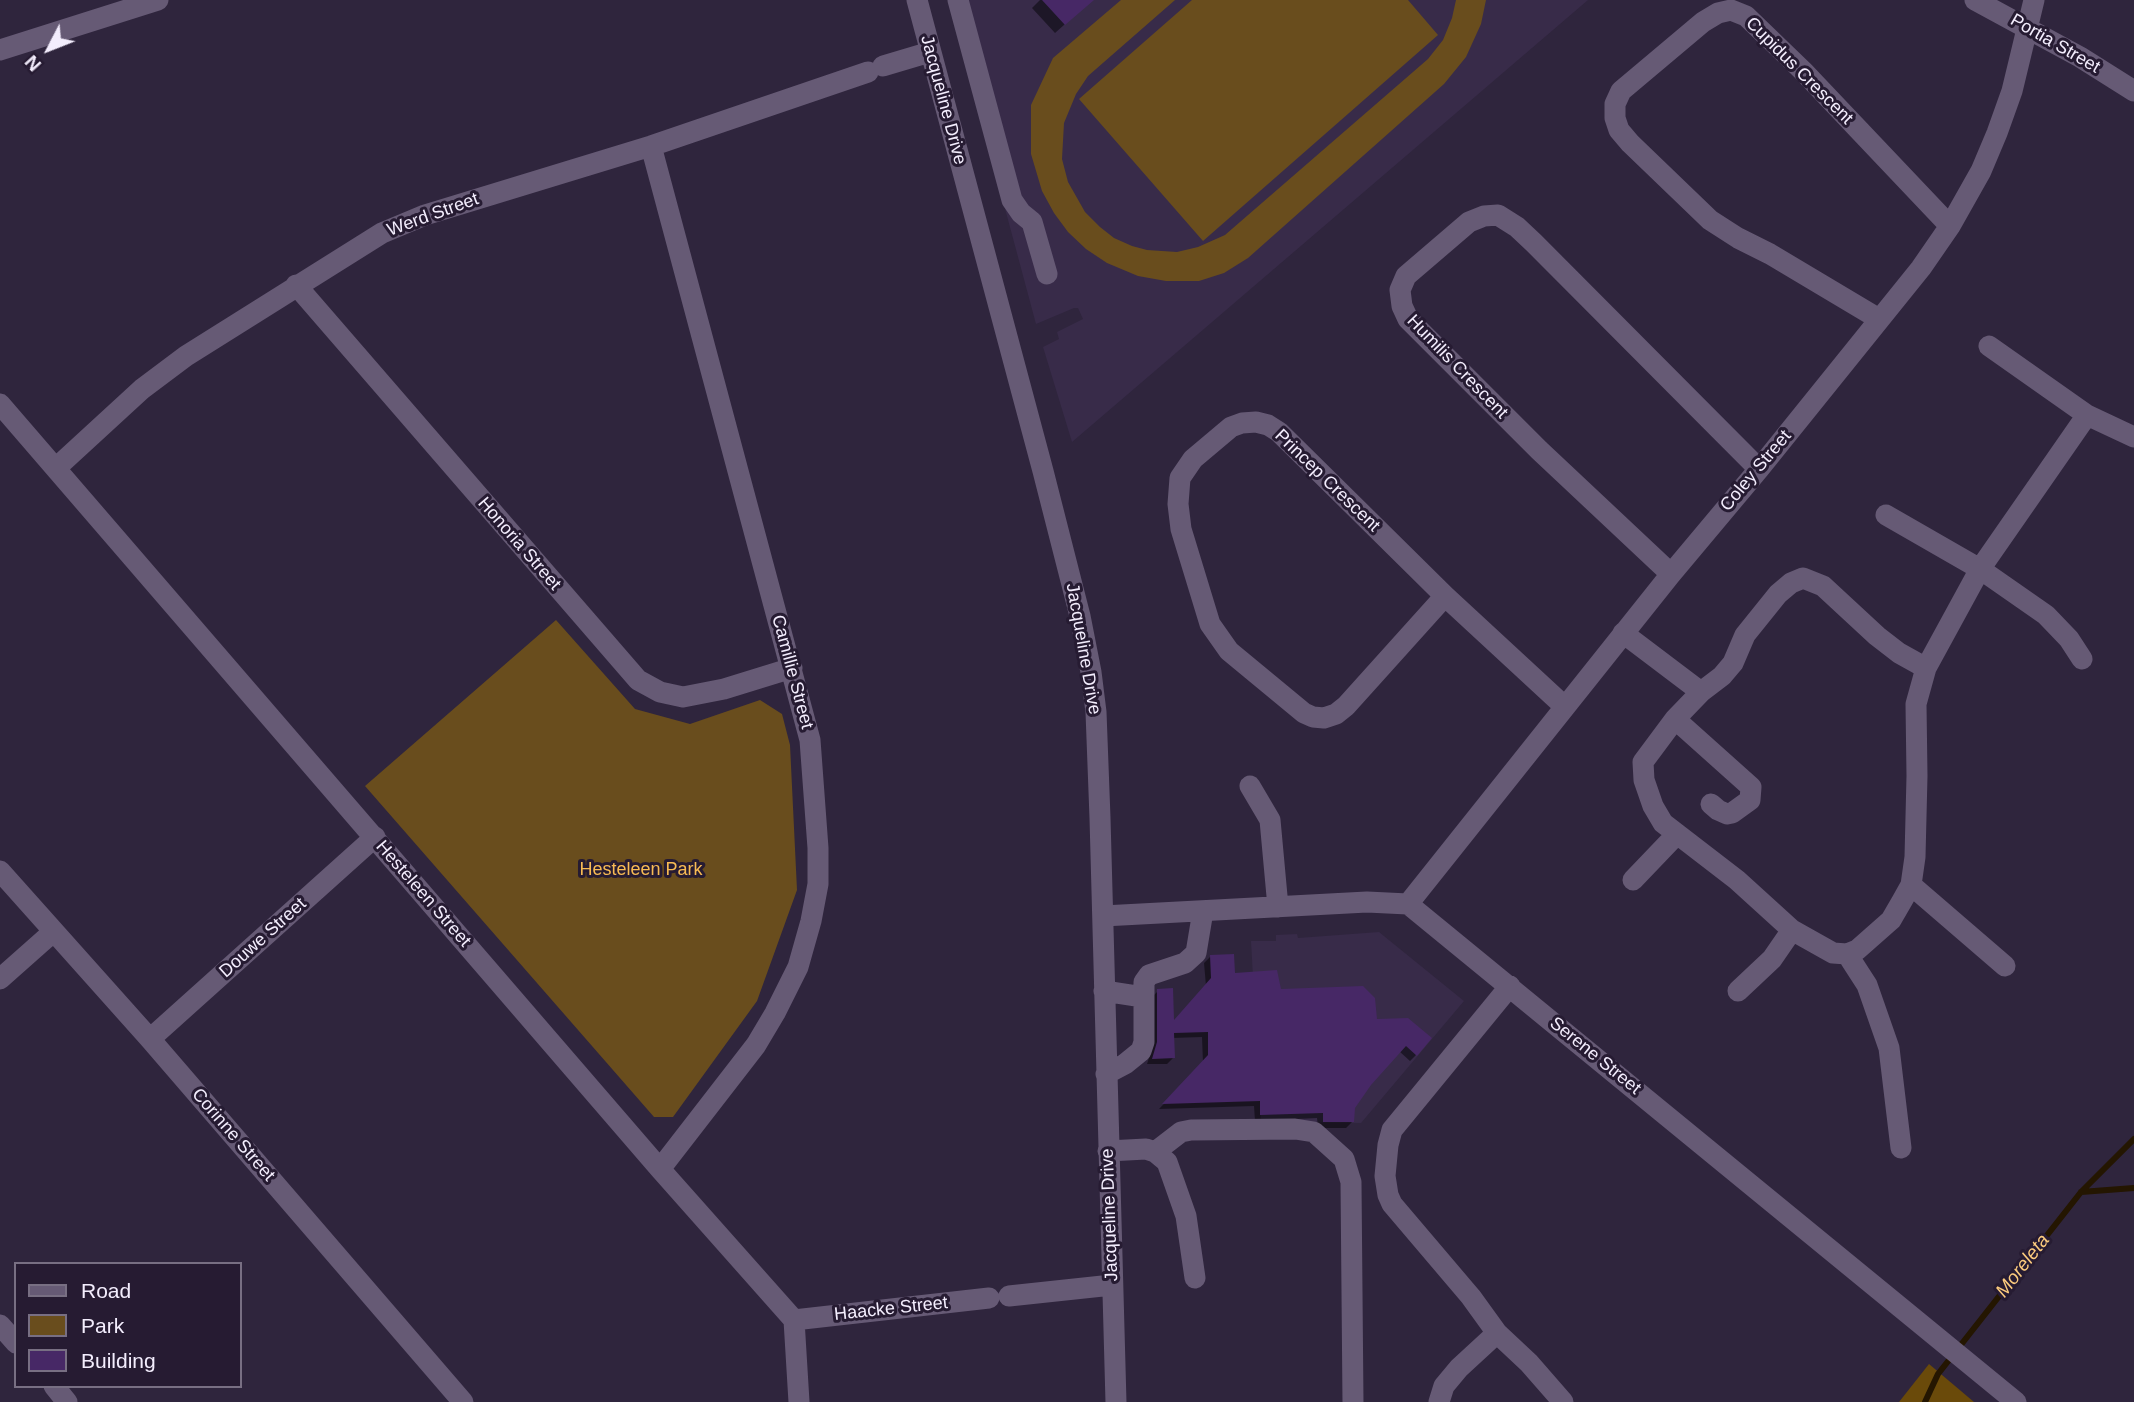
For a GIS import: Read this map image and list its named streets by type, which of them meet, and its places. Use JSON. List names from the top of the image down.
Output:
{
  "streets": {
    "street": [
      "Portia Street",
      "Cupidus Crescent",
      "Jacqueline Drive",
      "Werd Street",
      "Humilis Crescent",
      "Coley Street",
      "Princep Crescent",
      "Honoria Street",
      "Camillie Street",
      "Hesteleen Street",
      "Douwe Street",
      "Serene Street",
      "Corinne Street",
      "Haacke Street"
    ]
  },
  "crossings": [
    ["Portia Street", "Coley Street"],
    ["Cupidus Crescent", "Coley Street"],
    ["Jacqueline Drive", "Werd Street"],
    ["Jacqueline Drive", "Haacke Street"],
    ["Werd Street", "Honoria Street"],
    ["Werd Street", "Camillie Street"],
    ["Werd Street", "Hesteleen Street"],
    ["Humilis Crescent", "Coley Street"],
    ["Coley Street", "Princep Crescent"],
    ["Coley Street", "Serene Street"],
    ["Honoria Street", "Camillie Street"],
    ["Camillie Street", "Hesteleen Street"],
    ["Hesteleen Street", "Douwe Street"],
    ["Hesteleen Street", "Haacke Street"],
    ["Douwe Street", "Corinne Street"]
  ],
  "water": ["Moreleta"],
  "parks": ["Hesteleen Park"],
  "legend": ["Road", "Park", "Building"],
  "north": "bottom left"
}
